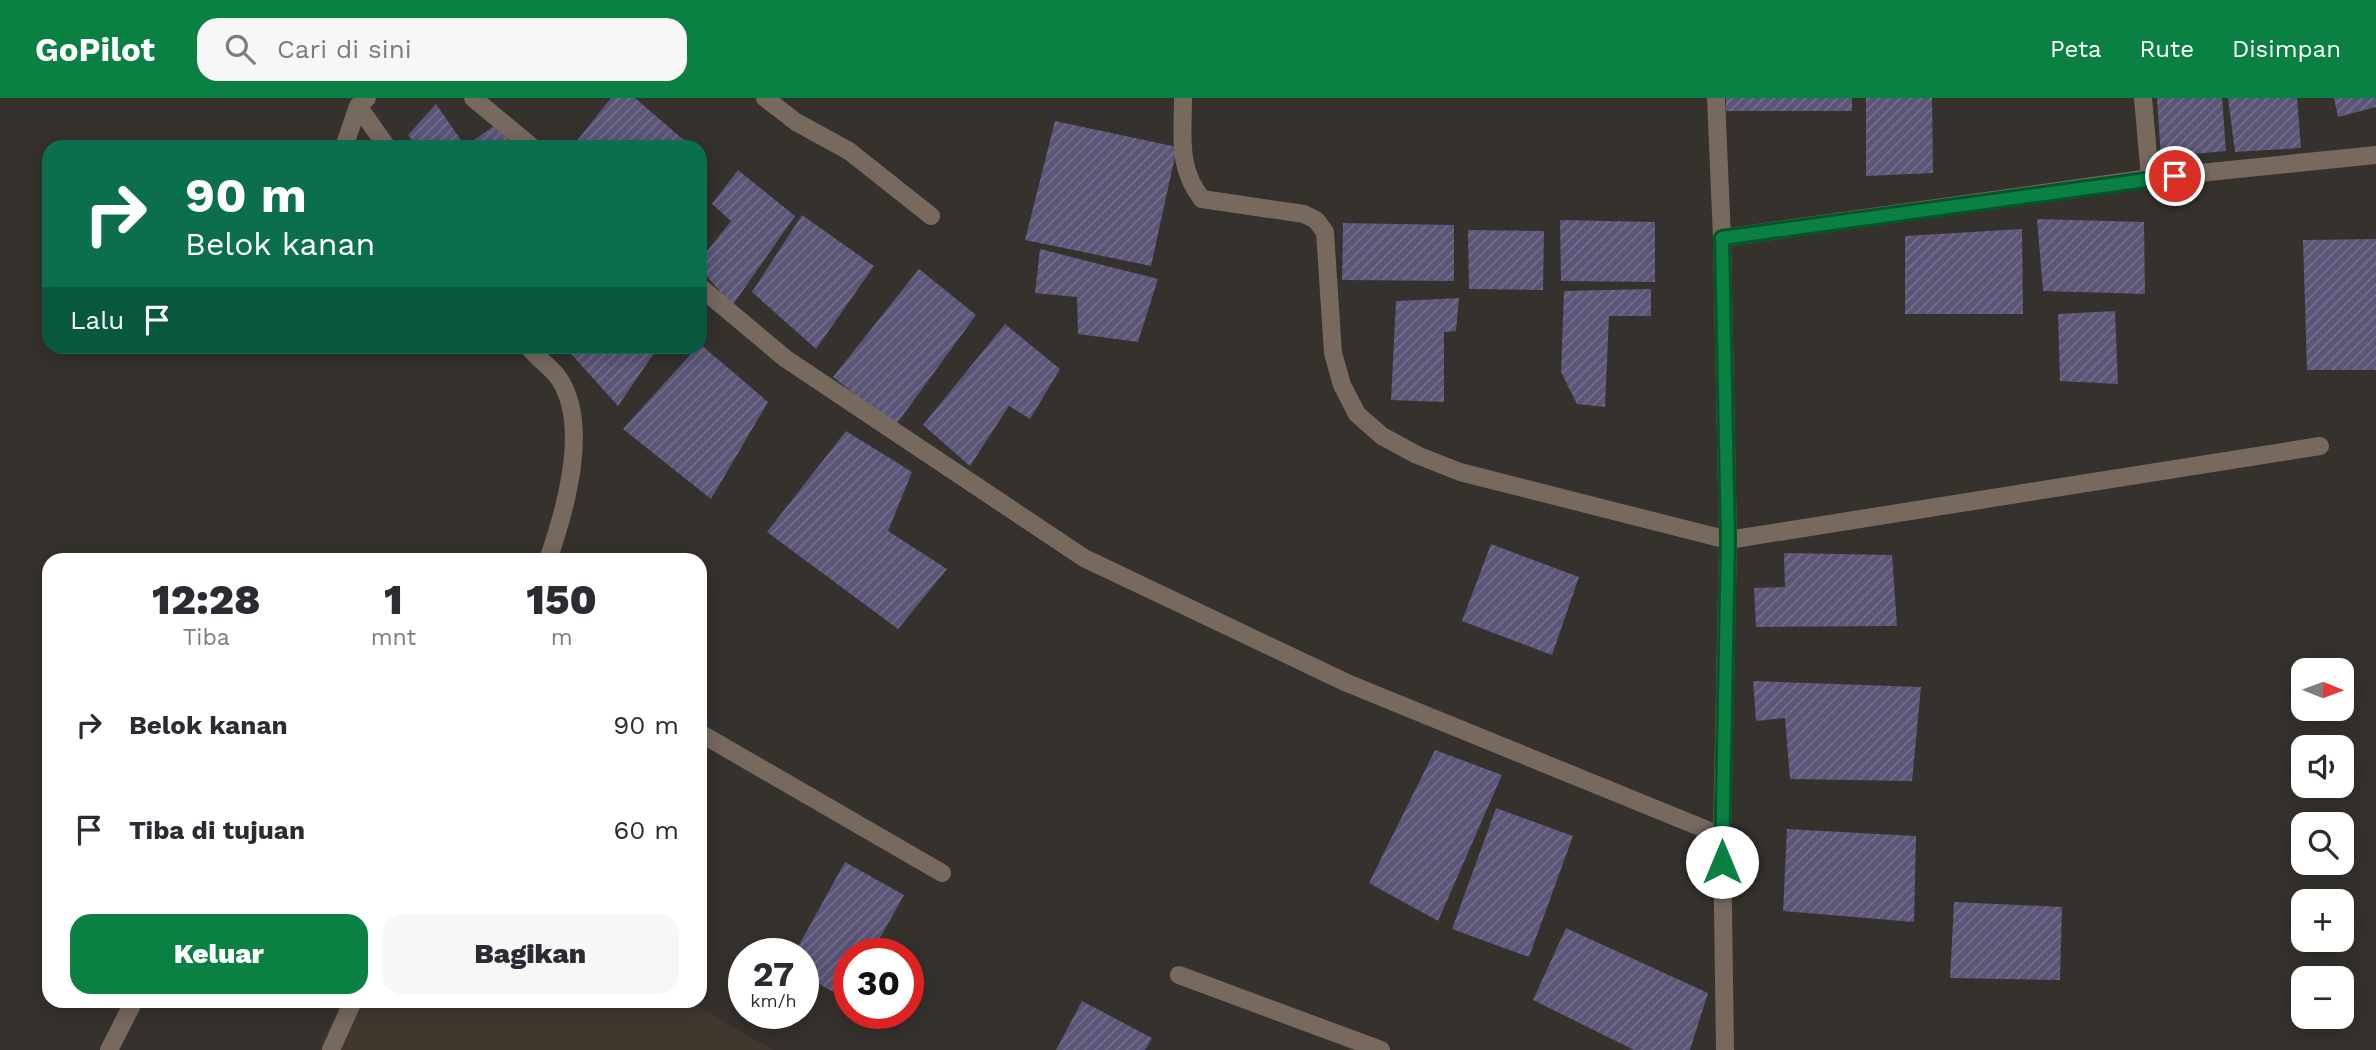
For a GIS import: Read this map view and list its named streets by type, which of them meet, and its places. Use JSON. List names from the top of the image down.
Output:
{
  "north": "right",
  "page": {
    "header": "GoPilot",
    "search": "Cari di sini",
    "nav": ["Peta", "Rute", "Disimpan"],
    "turn": ["90 m", "Belok kanan"],
    "then": "Lalu",
    "eta": [
      "12:28",
      "Tiba",
      "1",
      "mnt",
      "150",
      "m"
    ],
    "map_buttons": ["+", "−"],
    "list": [
      {
        "name": "Belok kanan",
        "value": "90 m"
      },
      {
        "name": "Tiba di tujuan",
        "value": "60 m"
      }
    ],
    "buttons": ["Keluar", "Bagikan"],
    "speed": "27 km/h",
    "limit": "30"
  }
}
